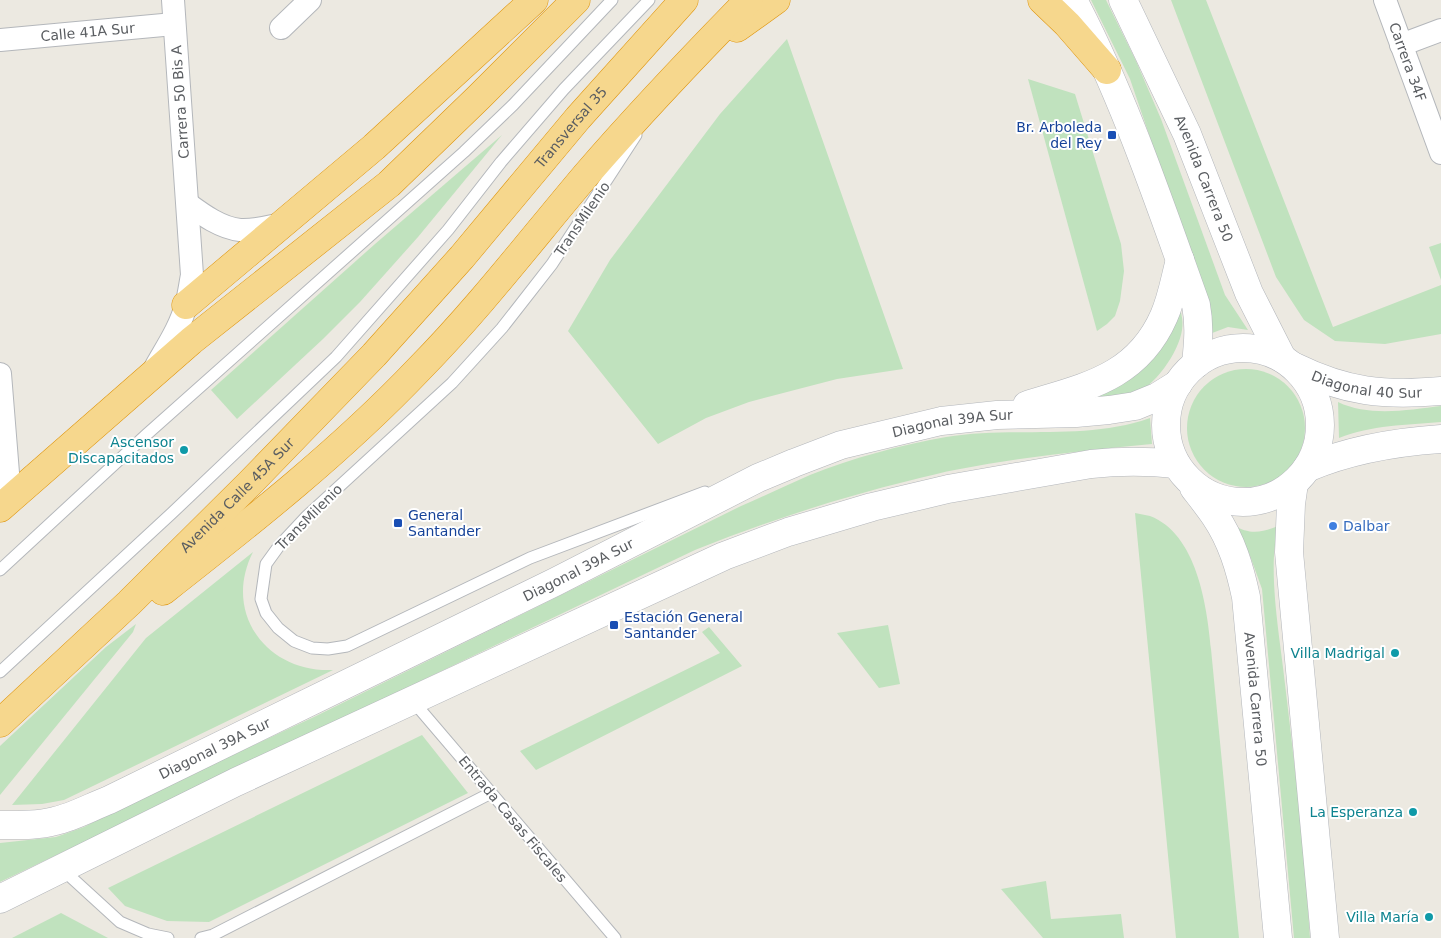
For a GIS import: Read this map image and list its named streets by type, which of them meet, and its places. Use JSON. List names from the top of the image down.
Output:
{
  "streets": {
    "highway": ["Transversal 35", "Avenida Calle 45A Sur"],
    "main road": ["Avenida Carrera 50", "Diagonal 40 Sur", "Diagonal 39A Sur"],
    "street": ["Calle 41A Sur", "Carrera 34F", "Carrera 50 Bis A"],
    "lane": ["TransMilenio", "Entrada Casas Fiscales"]
  },
  "crossings": [
    ["Calle 41A Sur", "Carrera 50 Bis A"],
    ["Transversal 35", "Avenida Calle 45A Sur"],
    ["Avenida Carrera 50", "Diagonal 40 Sur"],
    ["Avenida Carrera 50", "Diagonal 39A Sur"],
    ["TransMilenio", "Diagonal 39A Sur"],
    ["Diagonal 40 Sur", "Diagonal 39A Sur"]
  ],
  "places": {
    "transit": ["Br. Arboleda del Rey", "General Santander", "Estación General Santander"],
    "other": [
      "Ascensor Discapacitados",
      "Dalbar",
      "Villa Madrigal",
      "La Esperanza",
      "Villa María"
    ]
  }
}
